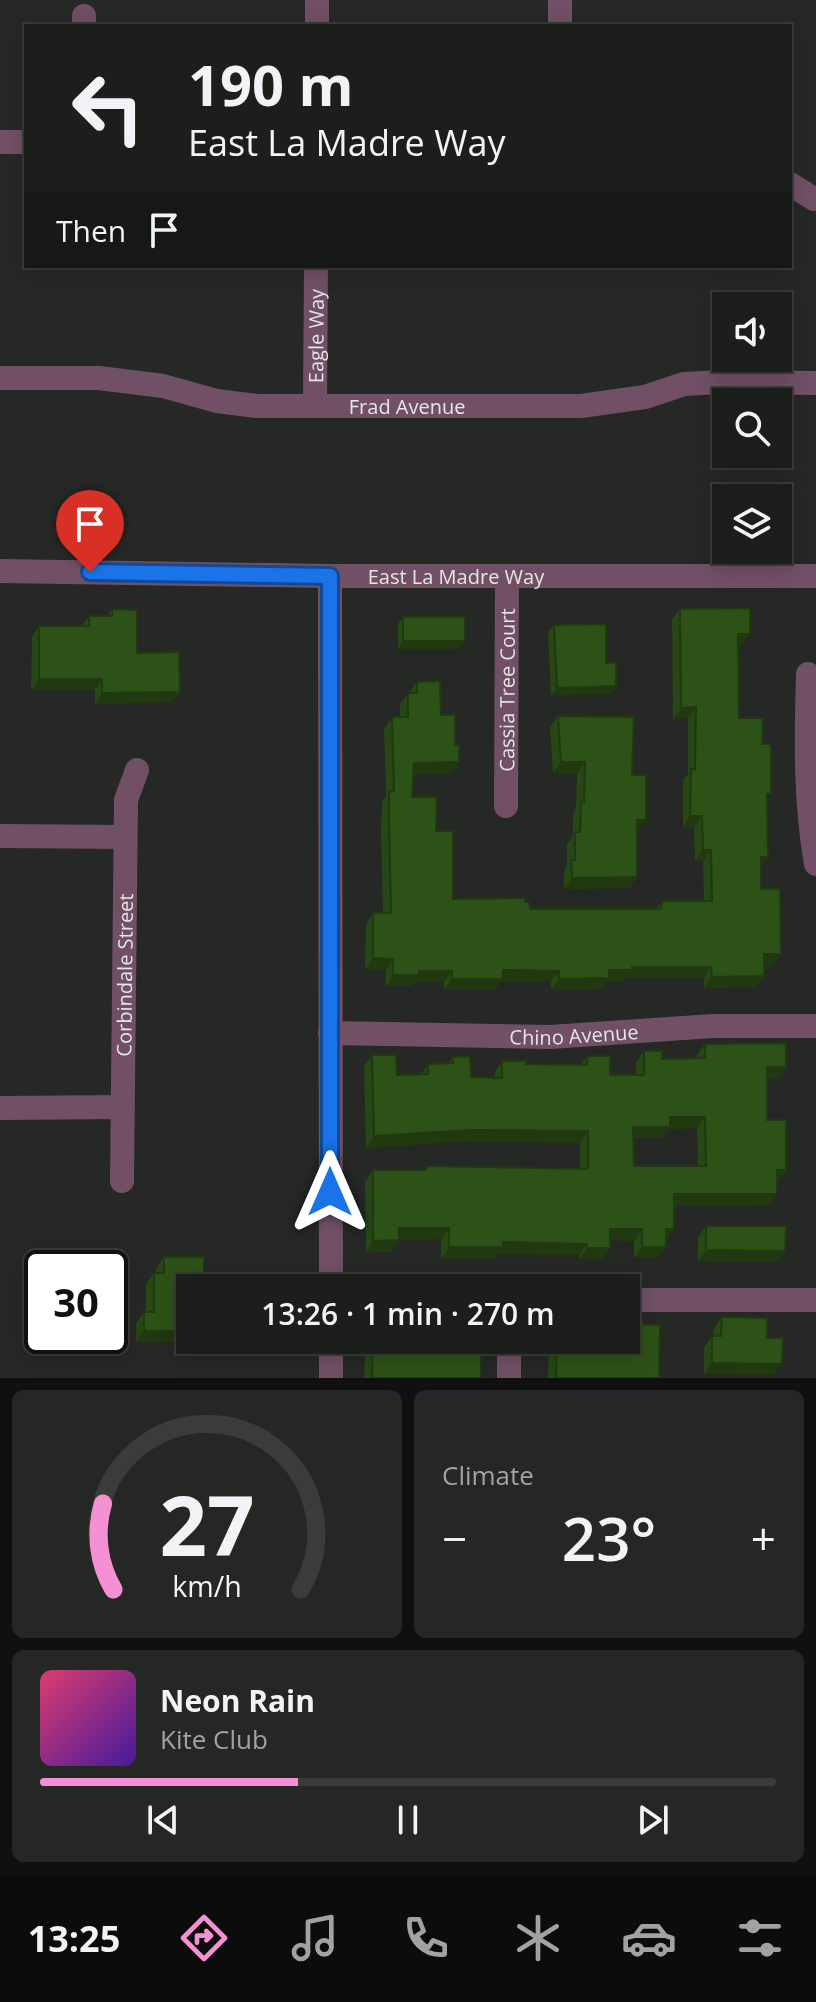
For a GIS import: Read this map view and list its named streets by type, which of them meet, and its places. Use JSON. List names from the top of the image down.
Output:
{
  "streets": {
    "street": [
      "Eagle Way",
      "Frad Avenue",
      "East La Madre Way",
      "Cassia Tree Court",
      "Corbindale Street",
      "Chino Avenue"
    ]
  },
  "crossings": [
    ["Eagle Way", "Frad Avenue"],
    ["East La Madre Way", "Cassia Tree Court"]
  ],
  "page": {
    "turn": ["190 m", "East La Madre Way"],
    "then": "Then",
    "limit": "30",
    "trip": "13:26 · 1 min · 270 m",
    "tile": "Climate",
    "heat": ["−", "23°", "+"],
    "song": ["Neon Rain", "Kite Club"],
    "tabs": "13:25",
    "gauge": ["27", "km/h"]
  }
}
